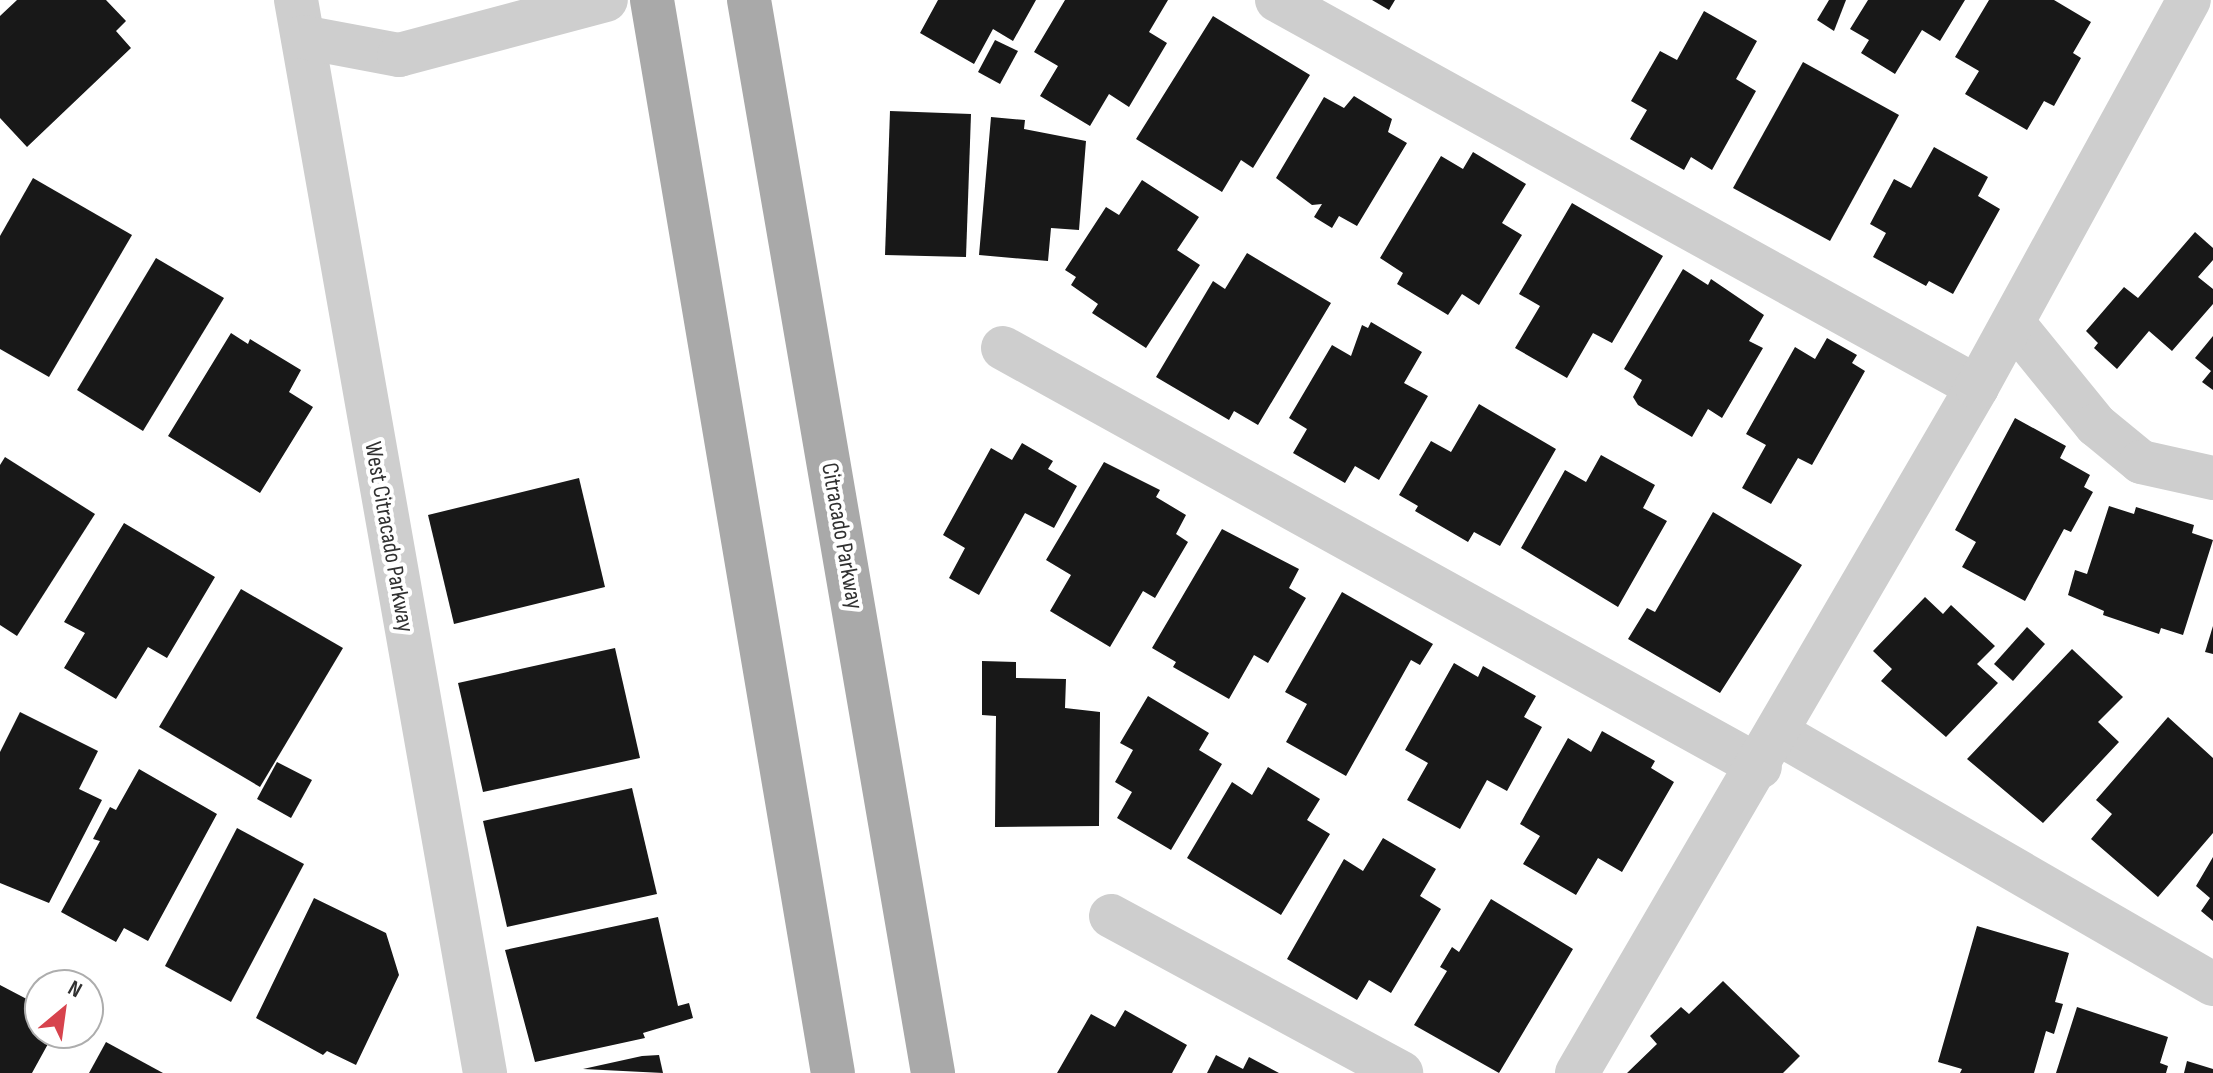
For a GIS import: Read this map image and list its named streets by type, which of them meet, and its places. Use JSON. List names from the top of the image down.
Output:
{
  "streets": {
    "main road": ["Citracado Parkway"],
    "street": ["West Citracado Parkway"]
  },
  "north": "top right"
}
